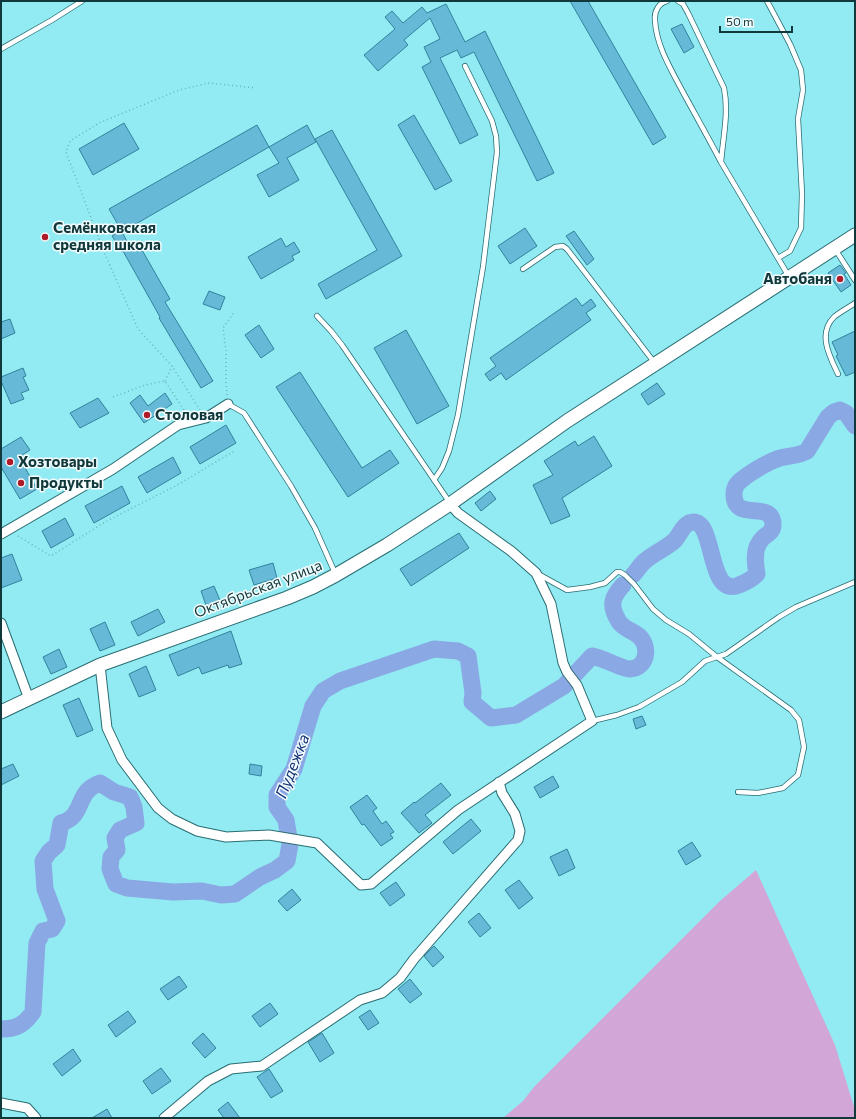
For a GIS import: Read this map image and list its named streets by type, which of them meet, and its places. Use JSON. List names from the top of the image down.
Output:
{
  "streets": {
    "street": ["Октябрьская улица"]
  },
  "water": ["Пудежка"],
  "places": [
    "Семёнковская средняя школа",
    "Автобаня",
    "Столовая",
    "Хозтовары",
    "Продукты"
  ],
  "scale_bar": "50 m"
}
